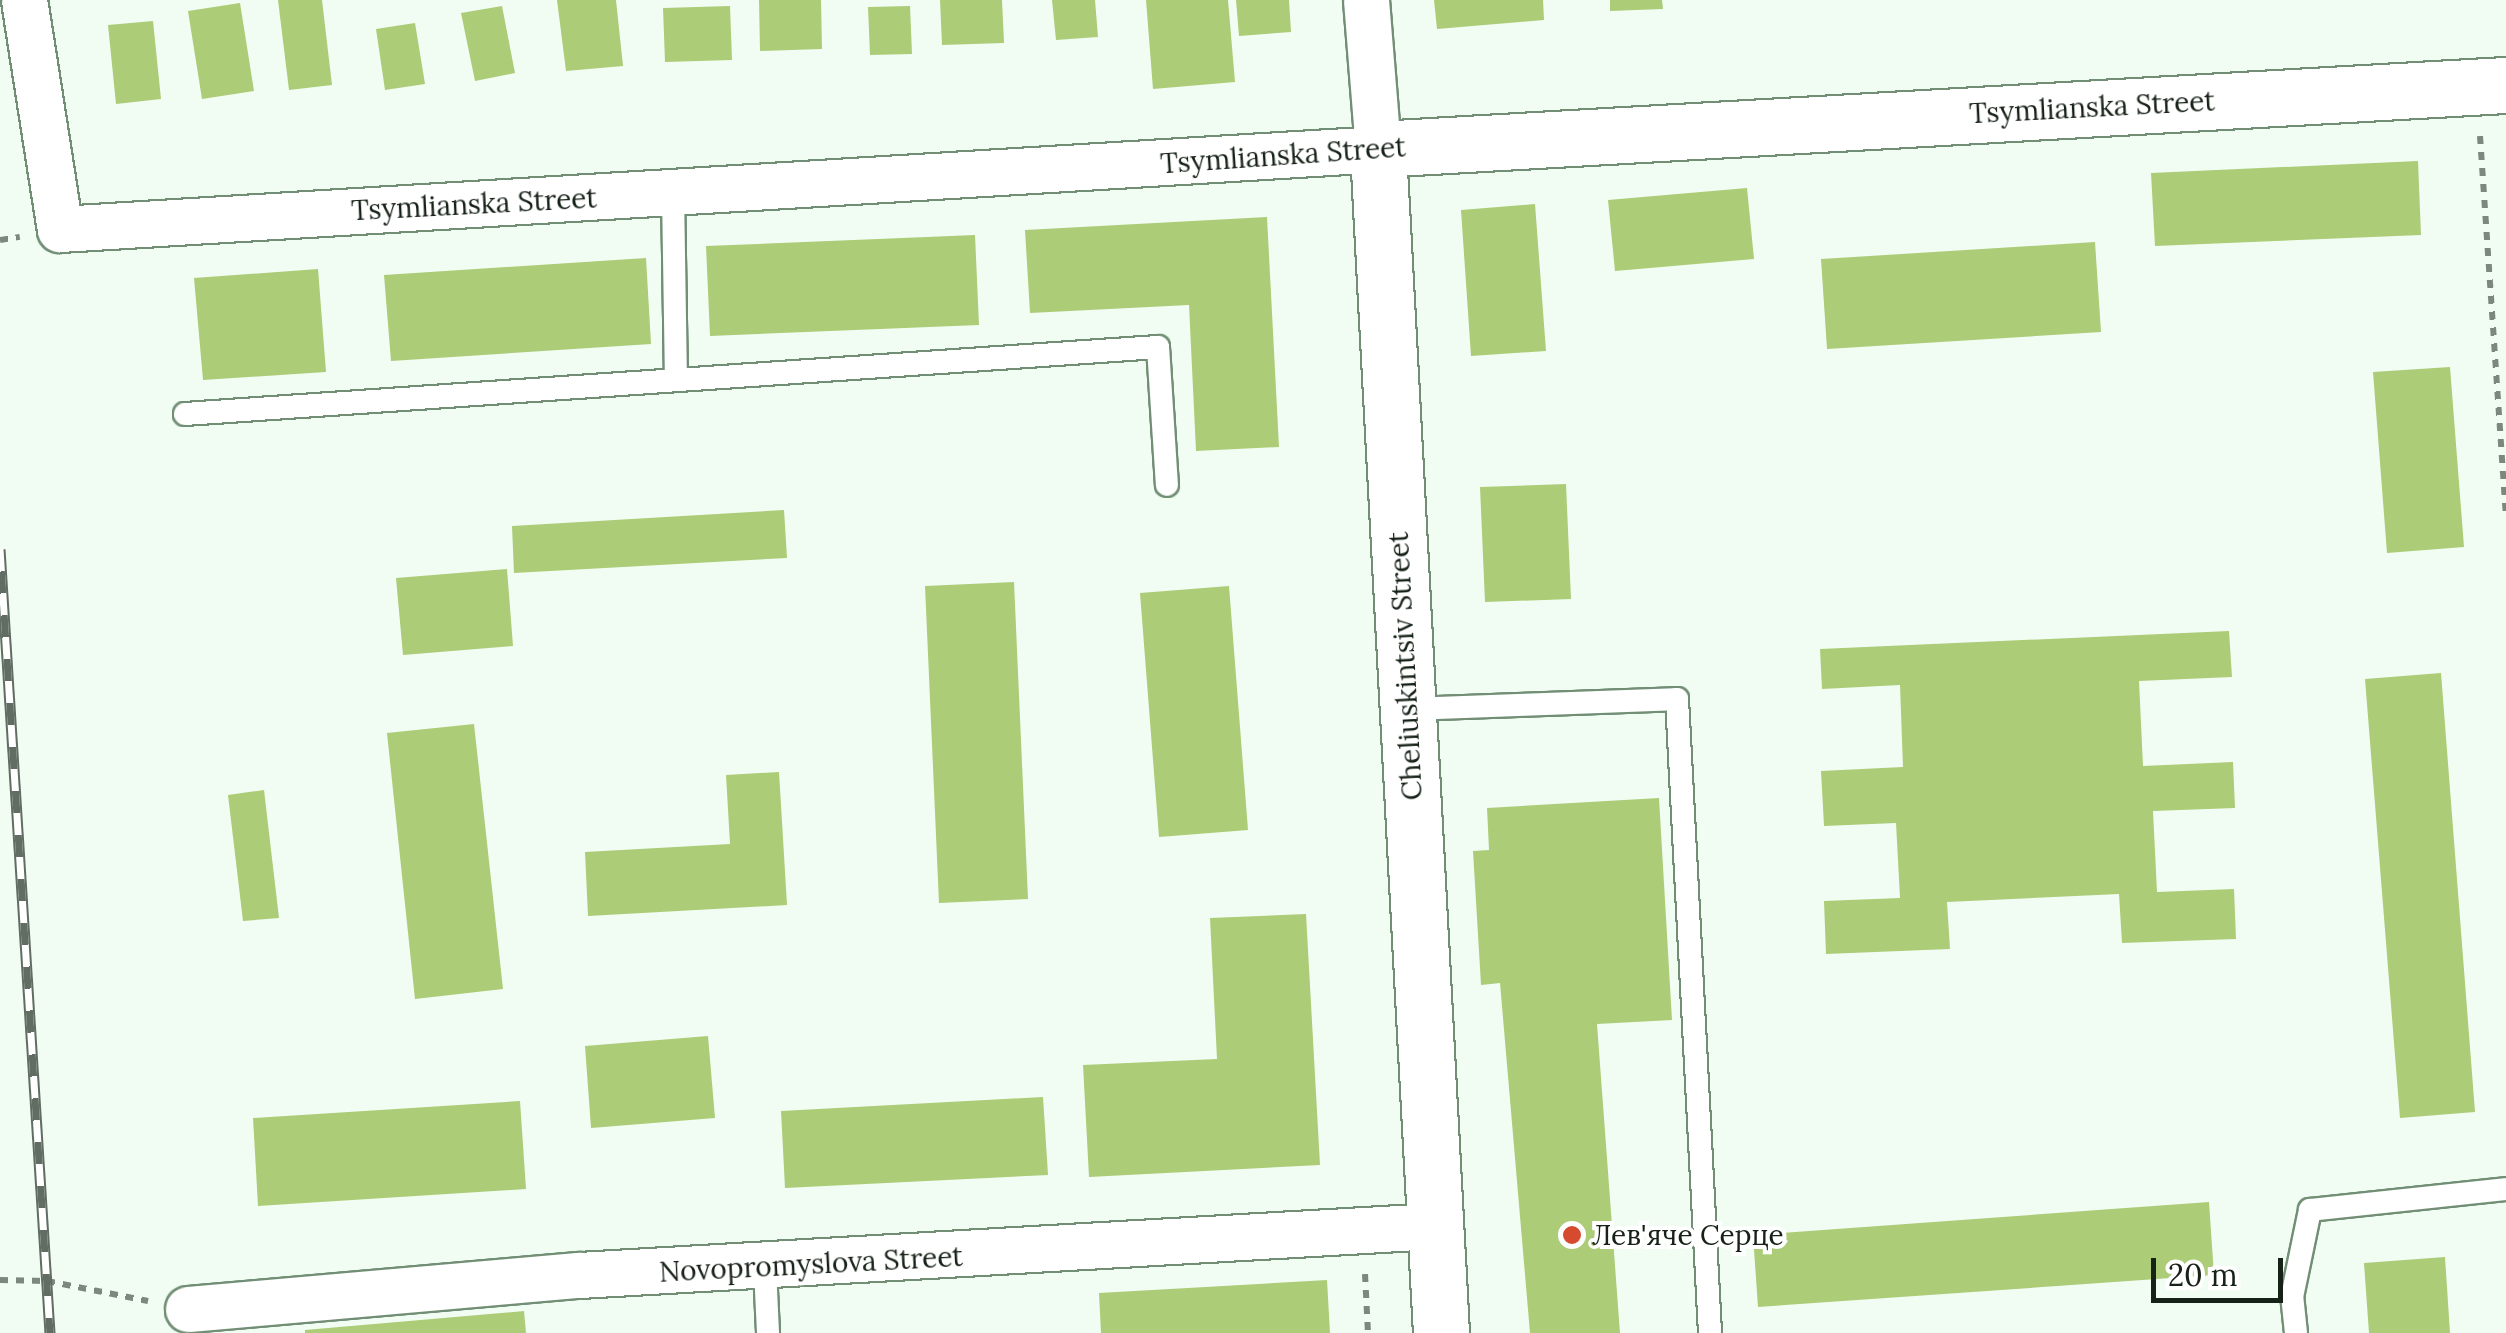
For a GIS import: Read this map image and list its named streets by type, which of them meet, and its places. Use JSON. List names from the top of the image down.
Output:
{
  "streets": {
    "street": ["Tsymlianska Street", "Cheliuskintsiv Street", "Novopromyslova Street"]
  },
  "crossings": [
    ["Tsymlianska Street", "Cheliuskintsiv Street"],
    ["Cheliuskintsiv Street", "Novopromyslova Street"]
  ],
  "places": ["Лев'яче Серце"],
  "scale_bar": "20 m"
}
